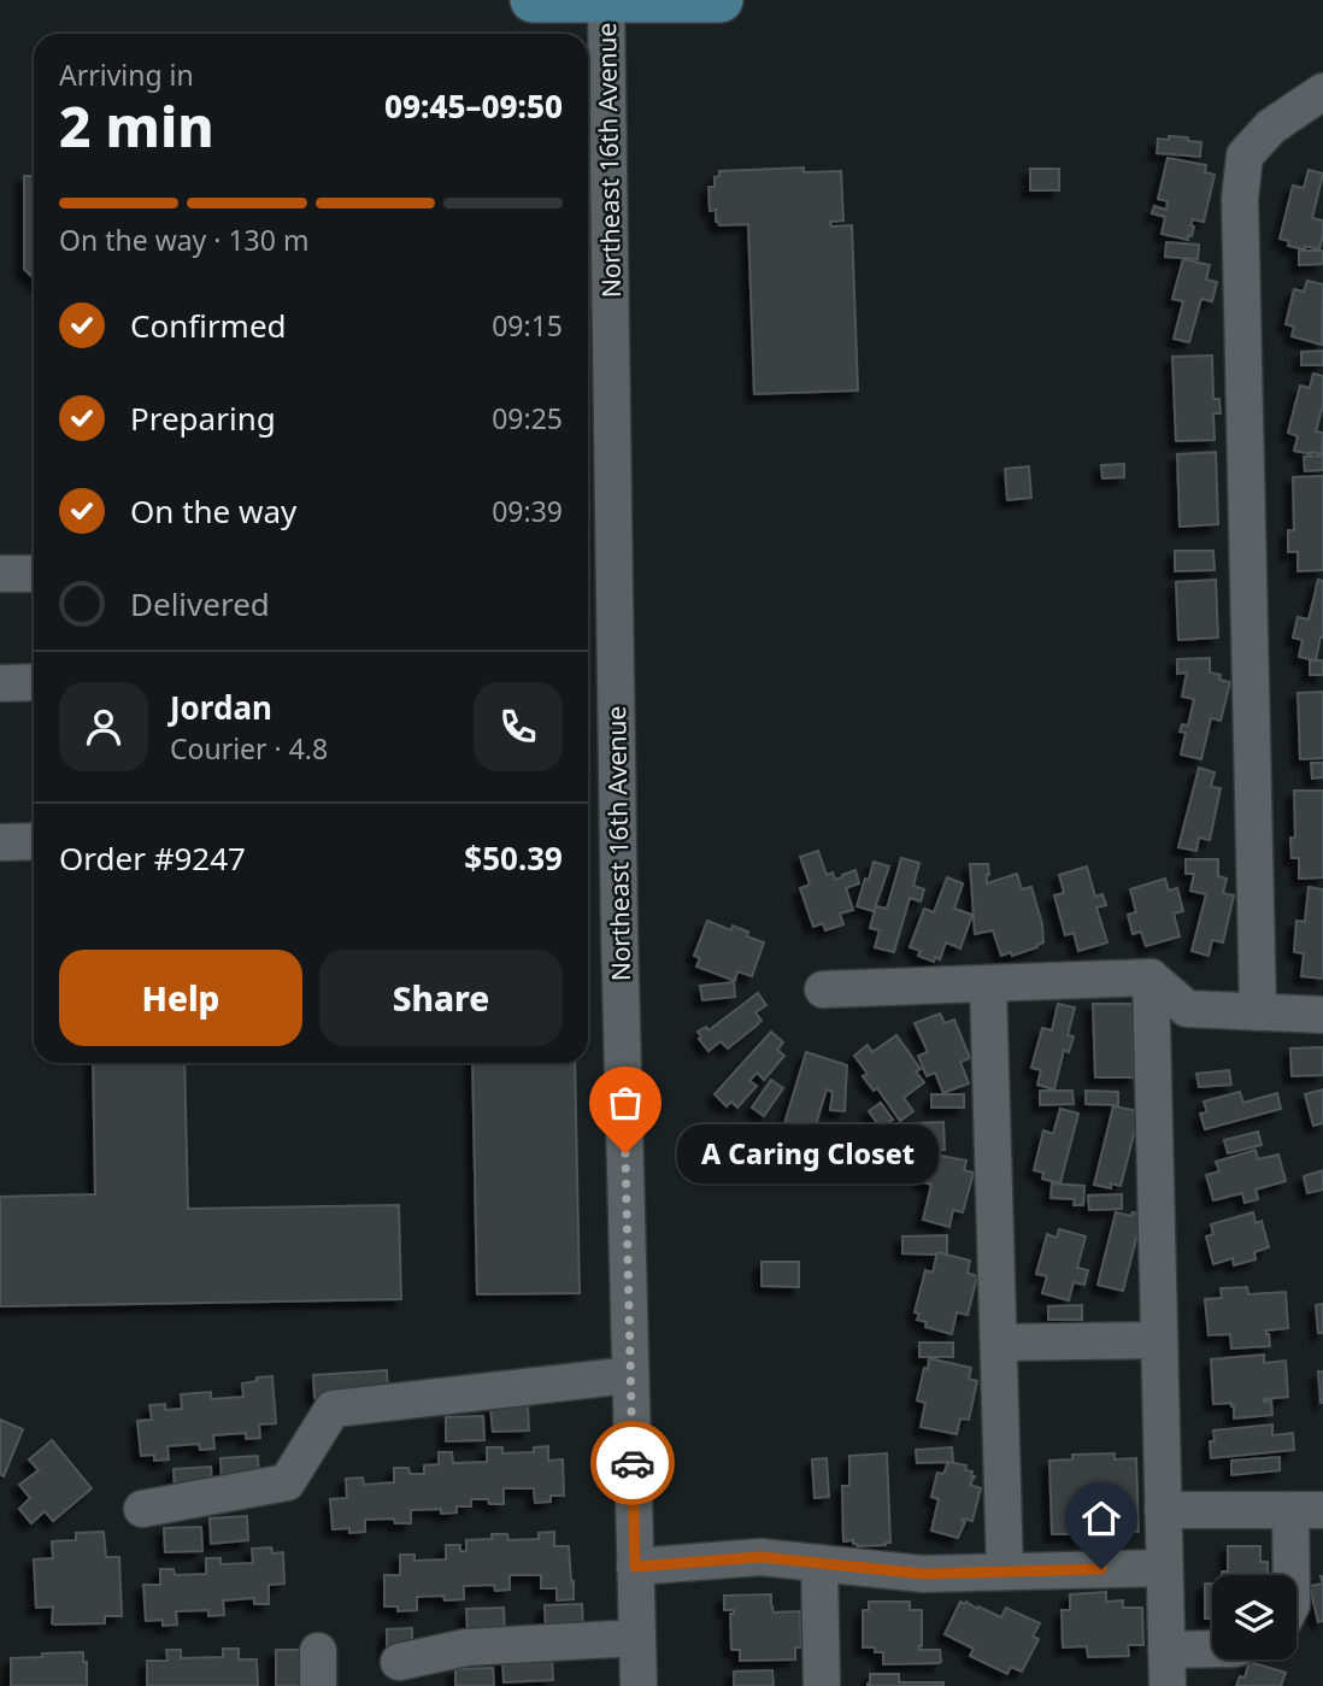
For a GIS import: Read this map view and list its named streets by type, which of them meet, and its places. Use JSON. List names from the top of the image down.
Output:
{
  "streets": {
    "street": ["Northeast 16th Avenue"]
  },
  "places": ["A Caring Closet"],
  "page": {
    "heading": ["2 min", "Arriving in", "09:45–09:50"],
    "panel": [
      "Jordan",
      "Courier · 4.8",
      "Order #9247",
      "$50.39"
    ],
    "bar": "On the way · 130 m",
    "list": [
      ["Confirmed", "09:15"],
      ["Preparing", "09:25"],
      ["On the way", "09:39"],
      "Delivered"
    ],
    "buttons": ["Help", "Share"],
    "bubble": "A Caring Closet"
  }
}
